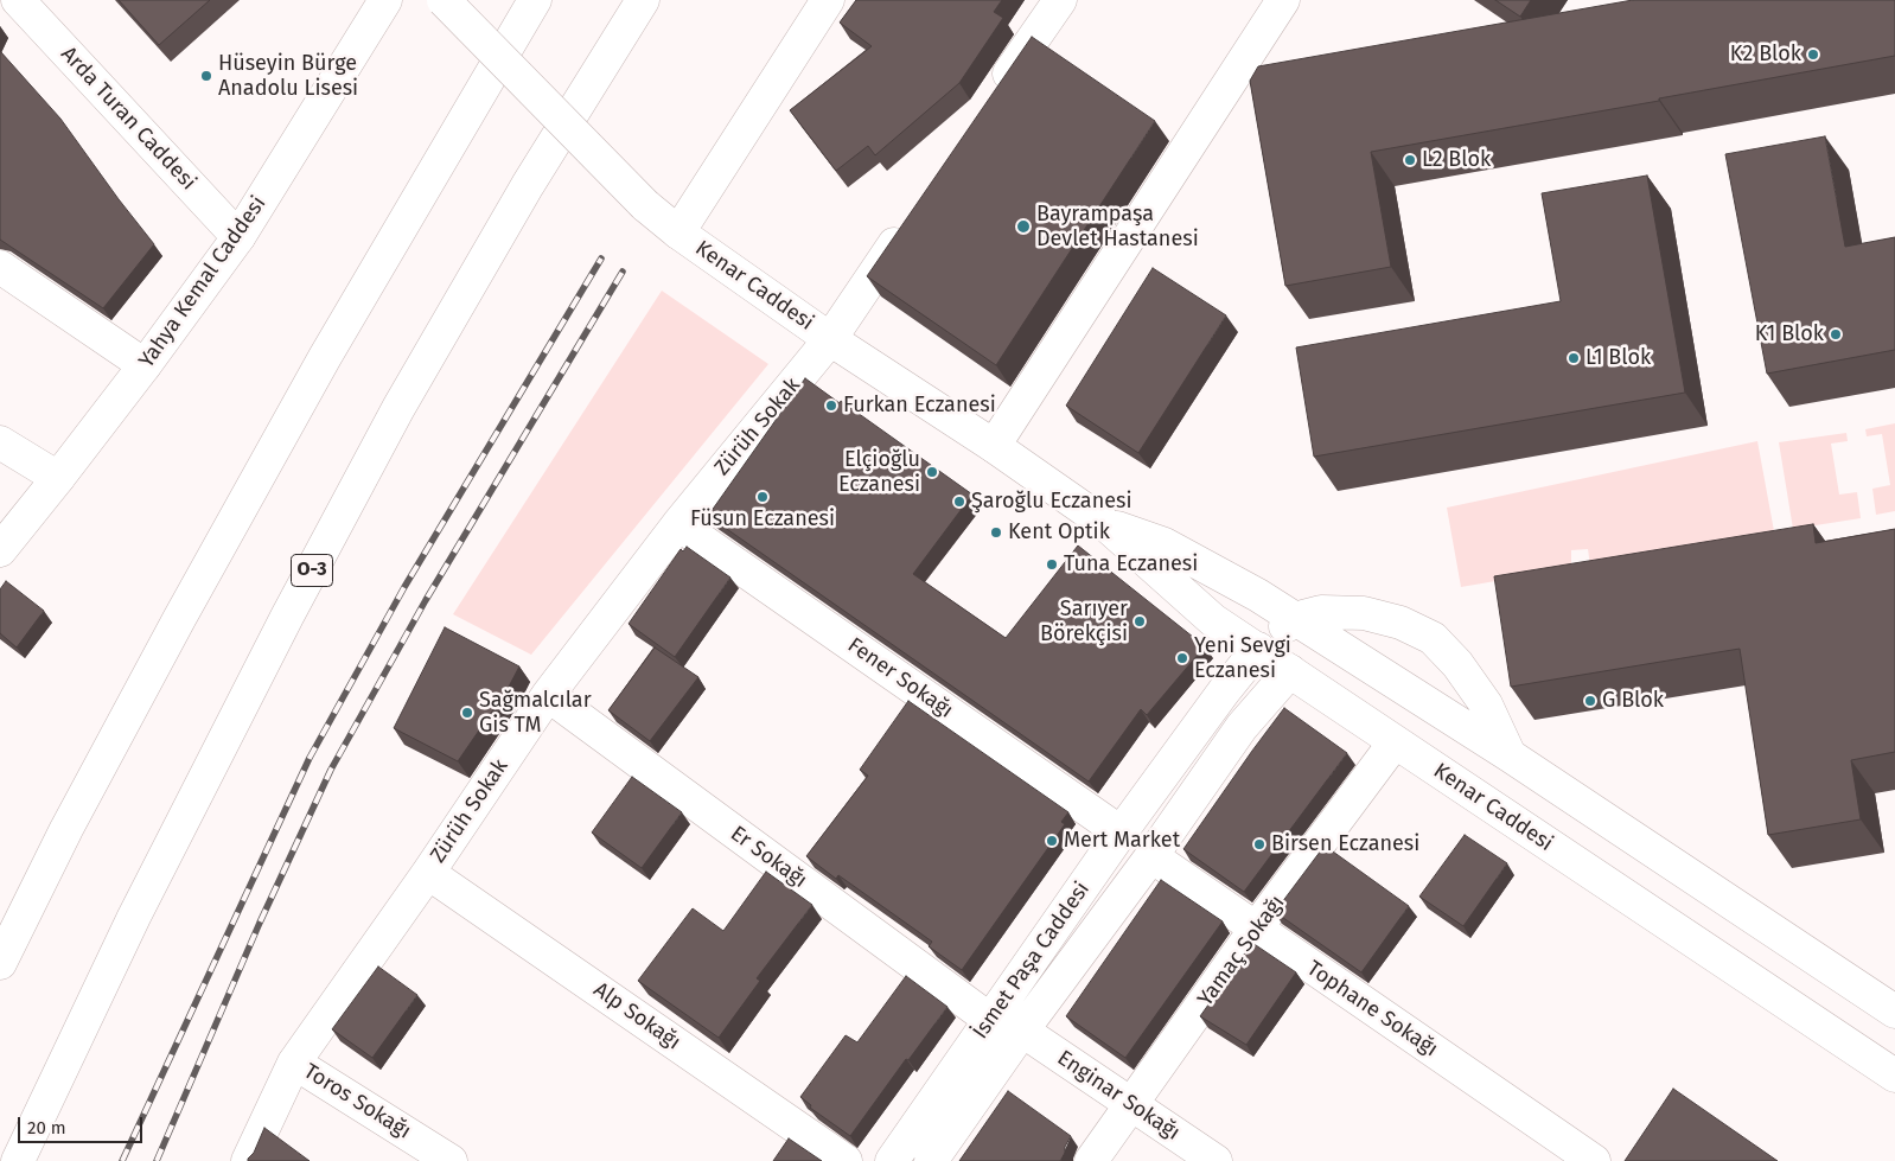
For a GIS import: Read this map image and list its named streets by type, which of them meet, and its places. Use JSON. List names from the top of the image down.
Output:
{
  "streets": {
    "main road": [
      "Arda Turan Caddesi",
      "Yahya Kemal Caddesi",
      "Kenar Caddesi",
      "Zürüh Sokak",
      "O-3",
      "Fener Sokağı",
      "Er Sokağı",
      "Yamaç Sokağı",
      "İsmet Paşa Caddesi",
      "Tophane Sokağı",
      "Alp Sokağı",
      "Enginar Sokağı",
      "Toros Sokağı"
    ]
  },
  "crossings": [
    ["Arda Turan Caddesi", "Yahya Kemal Caddesi"],
    ["Kenar Caddesi", "Zürüh Sokak"],
    ["Kenar Caddesi", "Yamaç Sokağı"],
    ["Kenar Caddesi", "İsmet Paşa Caddesi"],
    ["Zürüh Sokak", "Fener Sokağı"],
    ["Zürüh Sokak", "Er Sokağı"],
    ["Zürüh Sokak", "Alp Sokağı"],
    ["Zürüh Sokak", "Toros Sokağı"],
    ["Fener Sokağı", "İsmet Paşa Caddesi"],
    ["Er Sokağı", "İsmet Paşa Caddesi"],
    ["Yamaç Sokağı", "Tophane Sokağı"],
    ["Yamaç Sokağı", "Enginar Sokağı"],
    ["İsmet Paşa Caddesi", "Tophane Sokağı"],
    ["İsmet Paşa Caddesi", "Enginar Sokağı"]
  ],
  "places": [
    "K2 Blok",
    "Hüseyin Bürge Anadolu Lisesi",
    "L2 Blok",
    "Bayrampaşa Devlet Hastanesi",
    "K1 Blok",
    "L1 Blok",
    "Furkan Eczanesi",
    "Elçioğlu Eczanesi",
    "Füsun Eczanesi",
    "Şaroğlu Eczanesi",
    "Kent Optik",
    "Tuna Eczanesi",
    "Sarıyer Börekçisi",
    "Yeni Sevgi Eczanesi",
    "G Blok",
    "Sağmalcılar Gis TM",
    "Mert Market",
    "Birsen Eczanesi"
  ],
  "scale_bar": "20 m"
}
